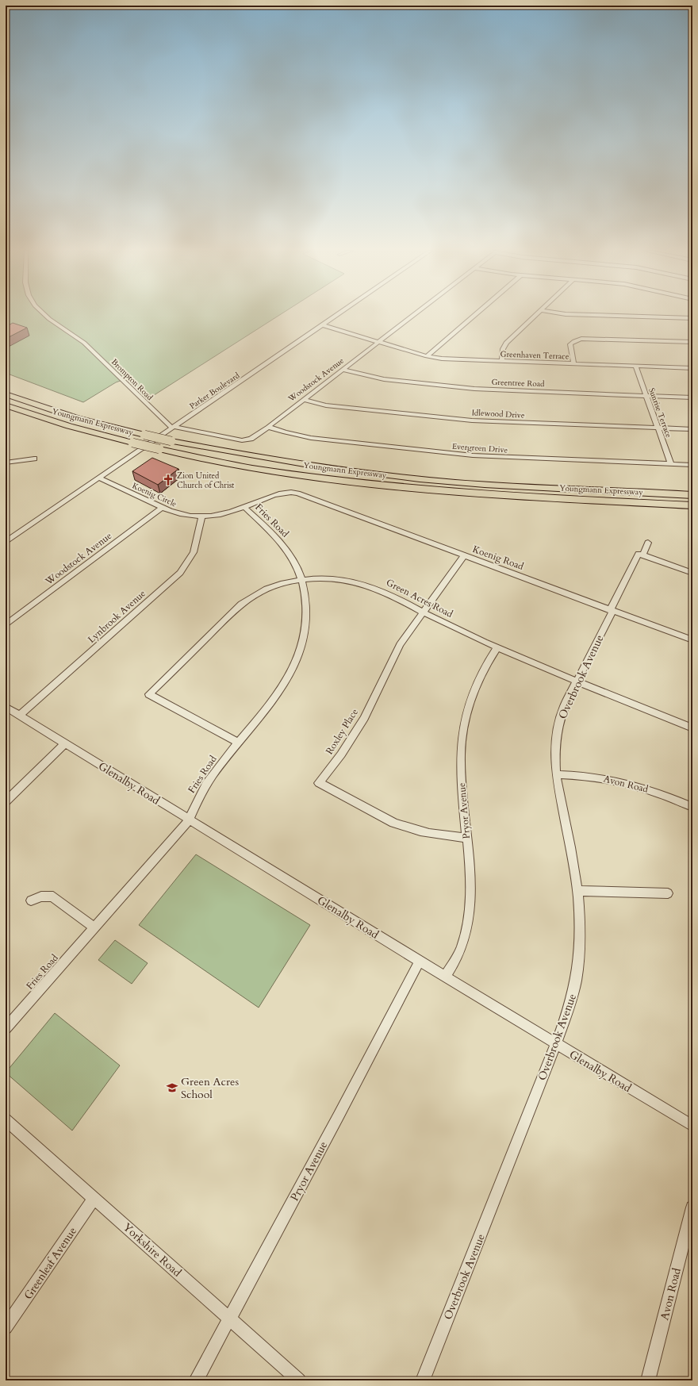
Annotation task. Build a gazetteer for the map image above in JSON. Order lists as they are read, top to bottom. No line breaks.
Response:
{"streets":{"highway":["Youngmann Expressway"],"street":["Greenhaven Terrace","Brompton Road","Woodstock Avenue","Greentree Road","Parker Boulevard","Sunrise Terrace","Idlewood Drive","Evergreen Drive","Koenig Circle","Fries Road","Koenig Road","Green Acres Road","Lynbrook Avenue","Overbrook Avenue","Roxley Place","Glenalby Road","Avon Road","Pryor Avenue","Yorkshire Road","Greenleaf Avenue"]},"crossings":[["Greenhaven Terrace","Woodstock Avenue"],["Greenhaven Terrace","Parker Boulevard"],["Greenhaven Terrace","Sunrise Terrace"],["Brompton Road","Woodstock Avenue"],["Brompton Road","Parker Boulevard"],["Woodstock Avenue","Greentree Road"],["Woodstock Avenue","Parker Boulevard"],["Woodstock Avenue","Idlewood Drive"],["Woodstock Avenue","Evergreen Drive"],["Woodstock Avenue","Koenig Circle"],["Greentree Road","Sunrise Terrace"],["Parker Boulevard","Koenig Circle"],["Sunrise Terrace","Idlewood Drive"],["Sunrise Terrace","Evergreen Drive"],["Koenig Circle","Fries Road"],["Koenig Circle","Koenig Road"],["Koenig Circle","Lynbrook Avenue"],["Fries Road","Green Acres Road"],["Fries Road","Glenalby Road"],["Koenig Road","Overbrook Avenue"],["Koenig Road","Roxley Place"],["Green Acres Road","Overbrook Avenue"],["Green Acres Road","Roxley Place"],["Green Acres Road","Pryor Avenue"],["Lynbrook Avenue","Glenalby Road"],["Overbrook Avenue","Glenalby Road"],["Overbrook Avenue","Avon Road"],["Roxley Place","Pryor Avenue"],["Glenalby Road","Pryor Avenue"],["Pryor Avenue","Yorkshire Road"],["Yorkshire Road","Greenleaf Avenue"]],"places":{"church":["Zion United Church of Christ"],"school or university":["Green Acres School"]}}
